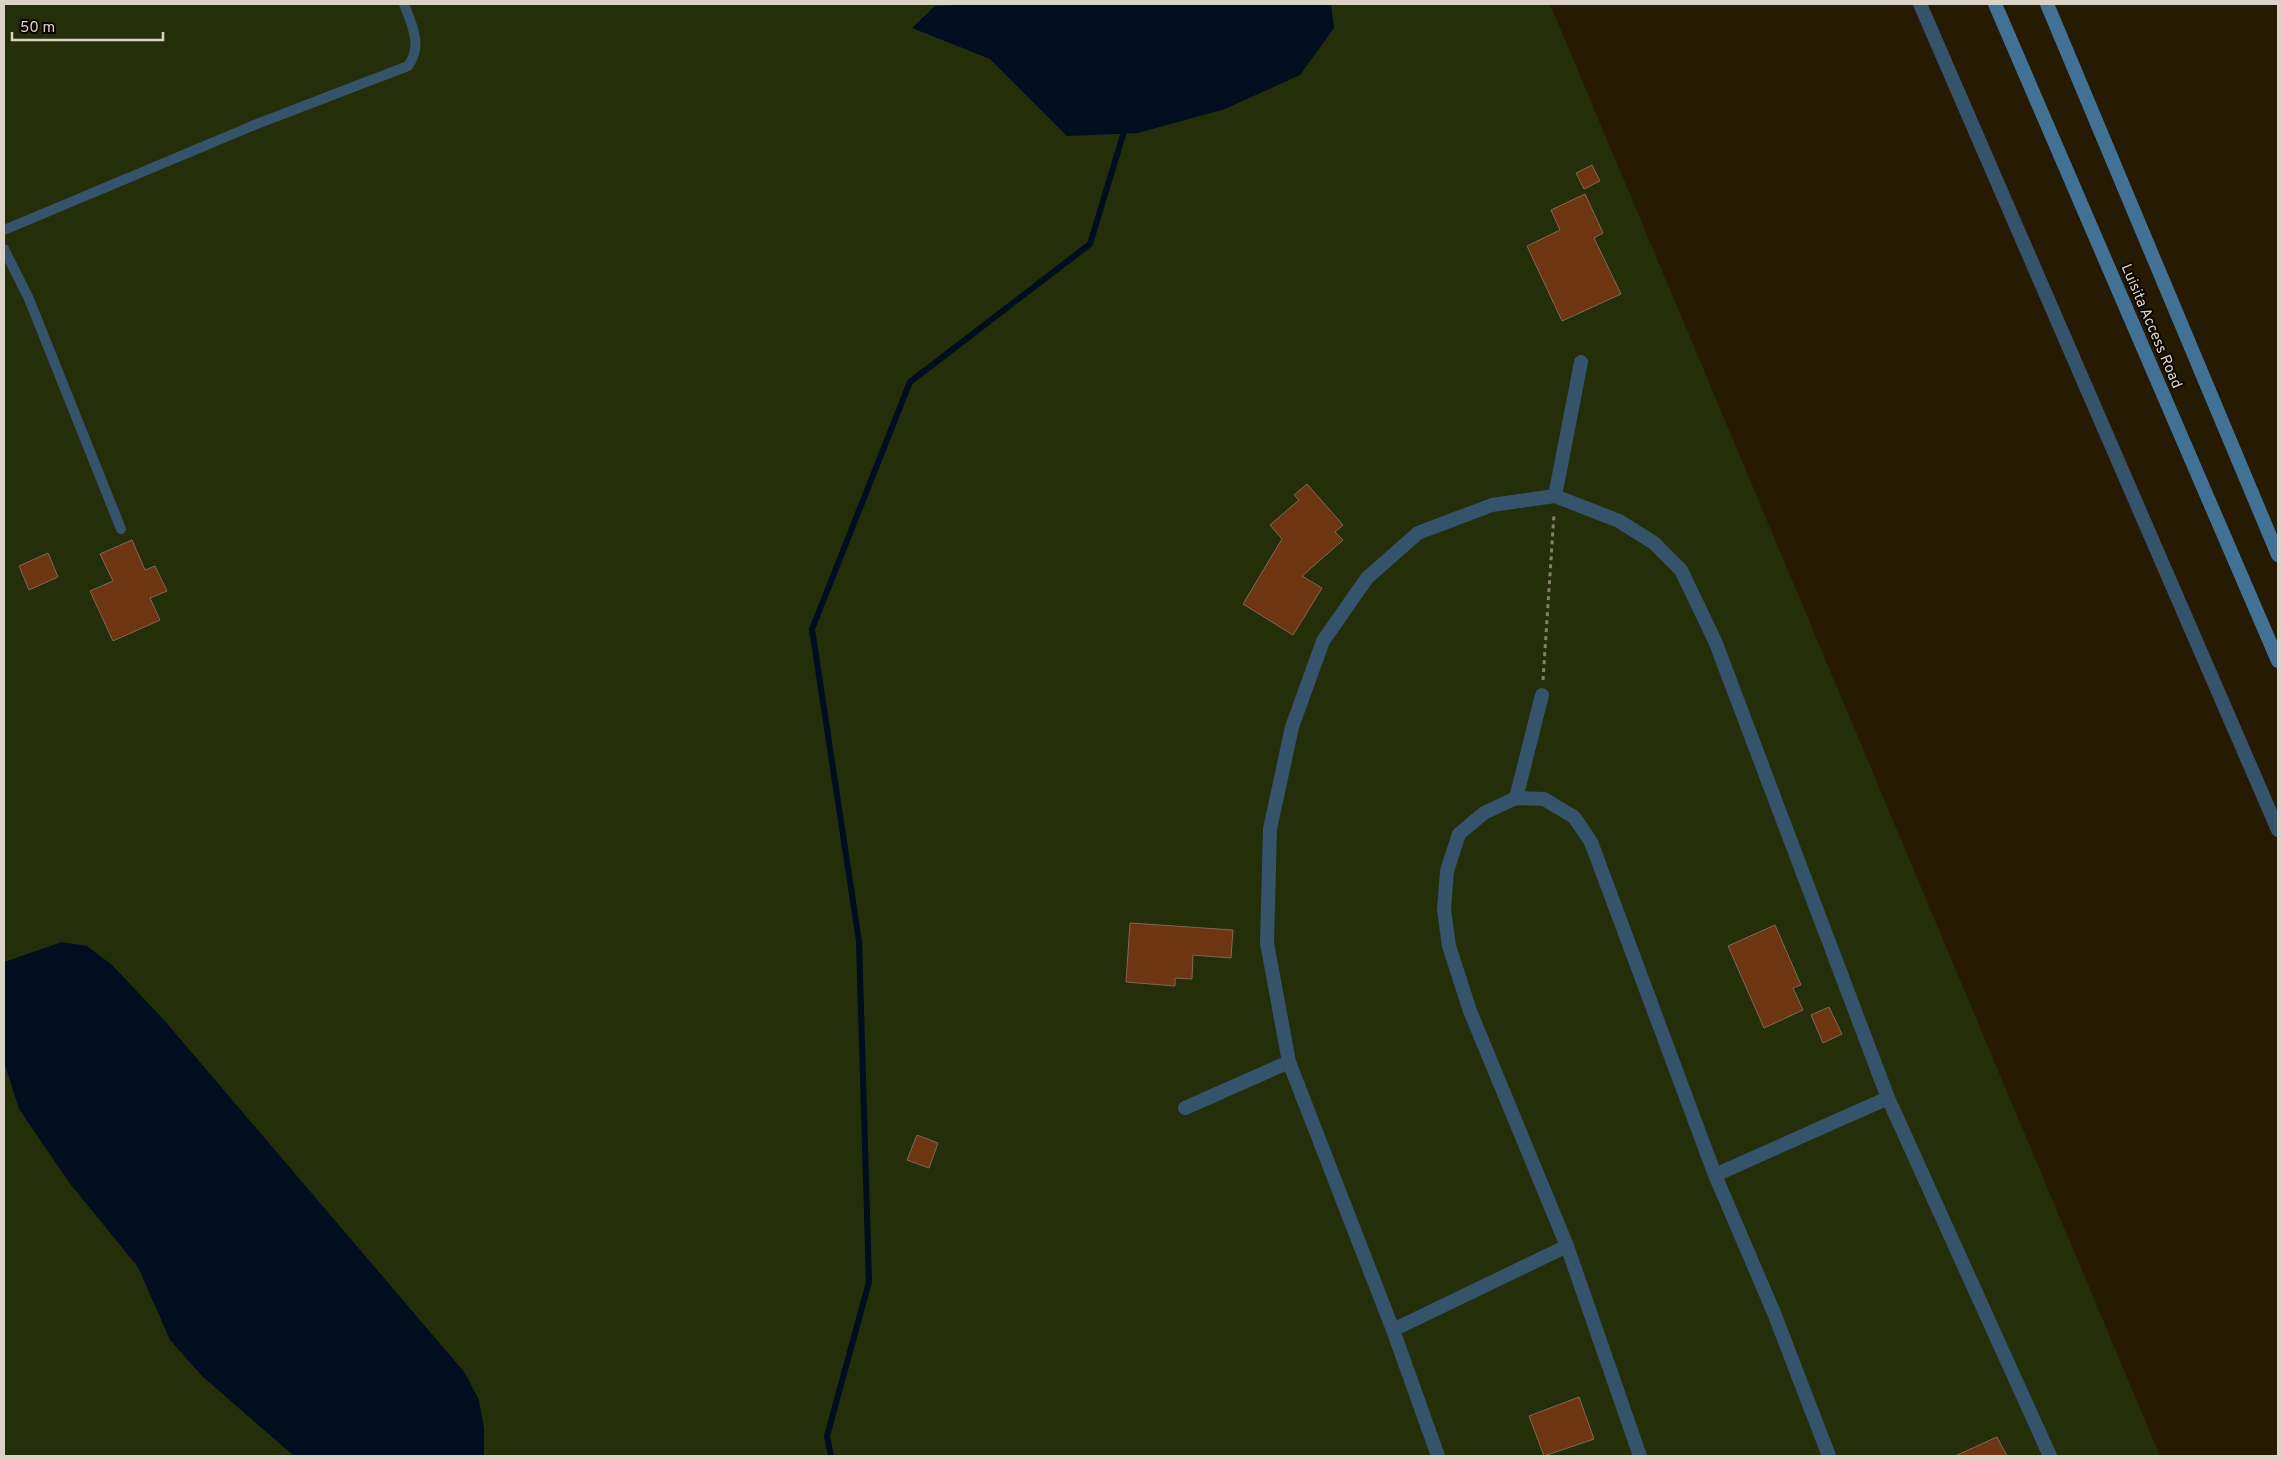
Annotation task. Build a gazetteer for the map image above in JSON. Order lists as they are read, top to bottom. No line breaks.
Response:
{"streets":{"main road":["Luisita Access Road"]},"scale_bar":"50 m"}
